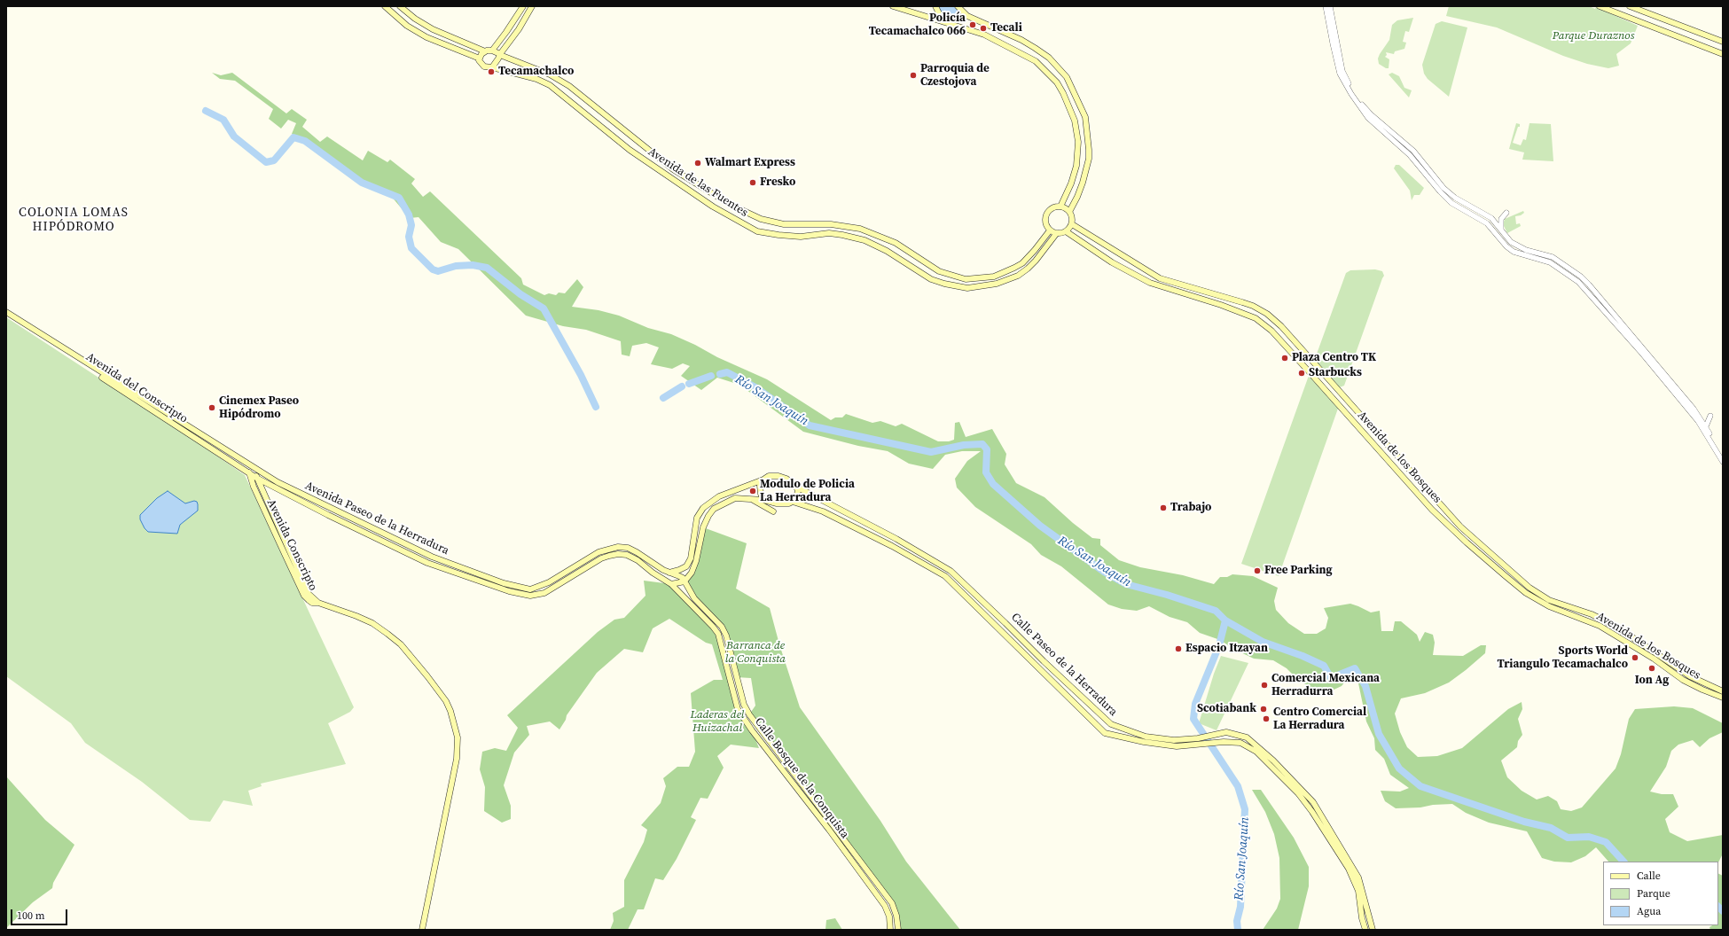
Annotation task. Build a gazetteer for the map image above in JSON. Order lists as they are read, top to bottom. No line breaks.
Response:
{"streets":{"main road":["Avenida de las Fuentes","Avenida del Conscripto","Avenida de los Bosques","Avenida Paseo de la Herradura","Avenida Conscripto","Calle Paseo de la Herradura","Calle Bosque de la Conquista"]},"crossings":[["Avenida de las Fuentes","Avenida de los Bosques"],["Avenida del Conscripto","Avenida Paseo de la Herradura"],["Avenida del Conscripto","Avenida Conscripto"],["Avenida Paseo de la Herradura","Avenida Conscripto"],["Avenida Paseo de la Herradura","Calle Bosque de la Conquista"]],"districts":["COLONIA LOMAS HIPÓDROMO"],"water":["Río San Joaquín"],"parks":["Parque Duraznos","Barranca de la Conquista","Laderas del Huizachal"],"places":["Policía Tecamachalco 066","Tecali","Tecamachalco","Parroquia de Czestojova","Walmart Express","Fresko","Plaza Centro TK","Starbucks","Cinemex Paseo Hipódromo","Modulo de Policia La Herradura","Trabajo","Free Parking","Espacio Itzayan","Sports World Triangulo Tecamachalco","Ion Ag","Comercial Mexicana Herradurra","Scotiabank","Centro Comercial La Herradura"],"legend":["Calle","Parque","Agua"],"scale_bar":"100 m"}
